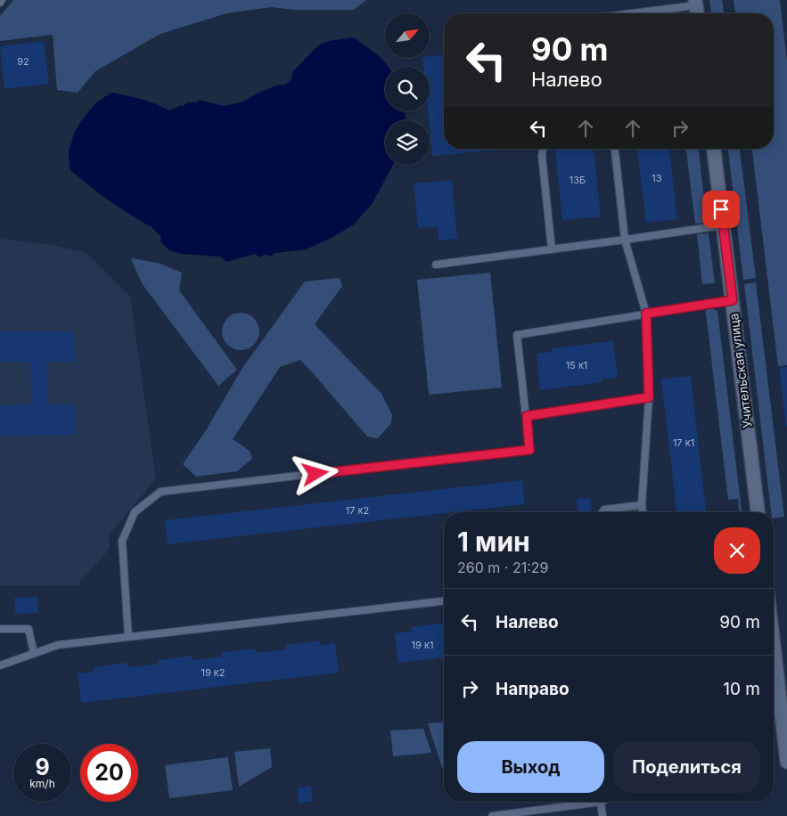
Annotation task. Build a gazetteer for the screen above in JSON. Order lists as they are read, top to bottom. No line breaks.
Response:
{"streets":{"street":["Учительская улица"]},"house_numbers":["92","13","13Б","15 к1","17 к1","17 к2","19 к1","19 к2"],"north":"top right","page":{"turn":["90 m","Налево"],"heading":["1 мин","260 m · 21:29"],"list":[{"name":"Налево","value":"90 m"},{"name":"Направо","value":"10 m"}],"buttons":["Выход","Поделиться"],"speed":"9 km/h","limit":"20"}}
